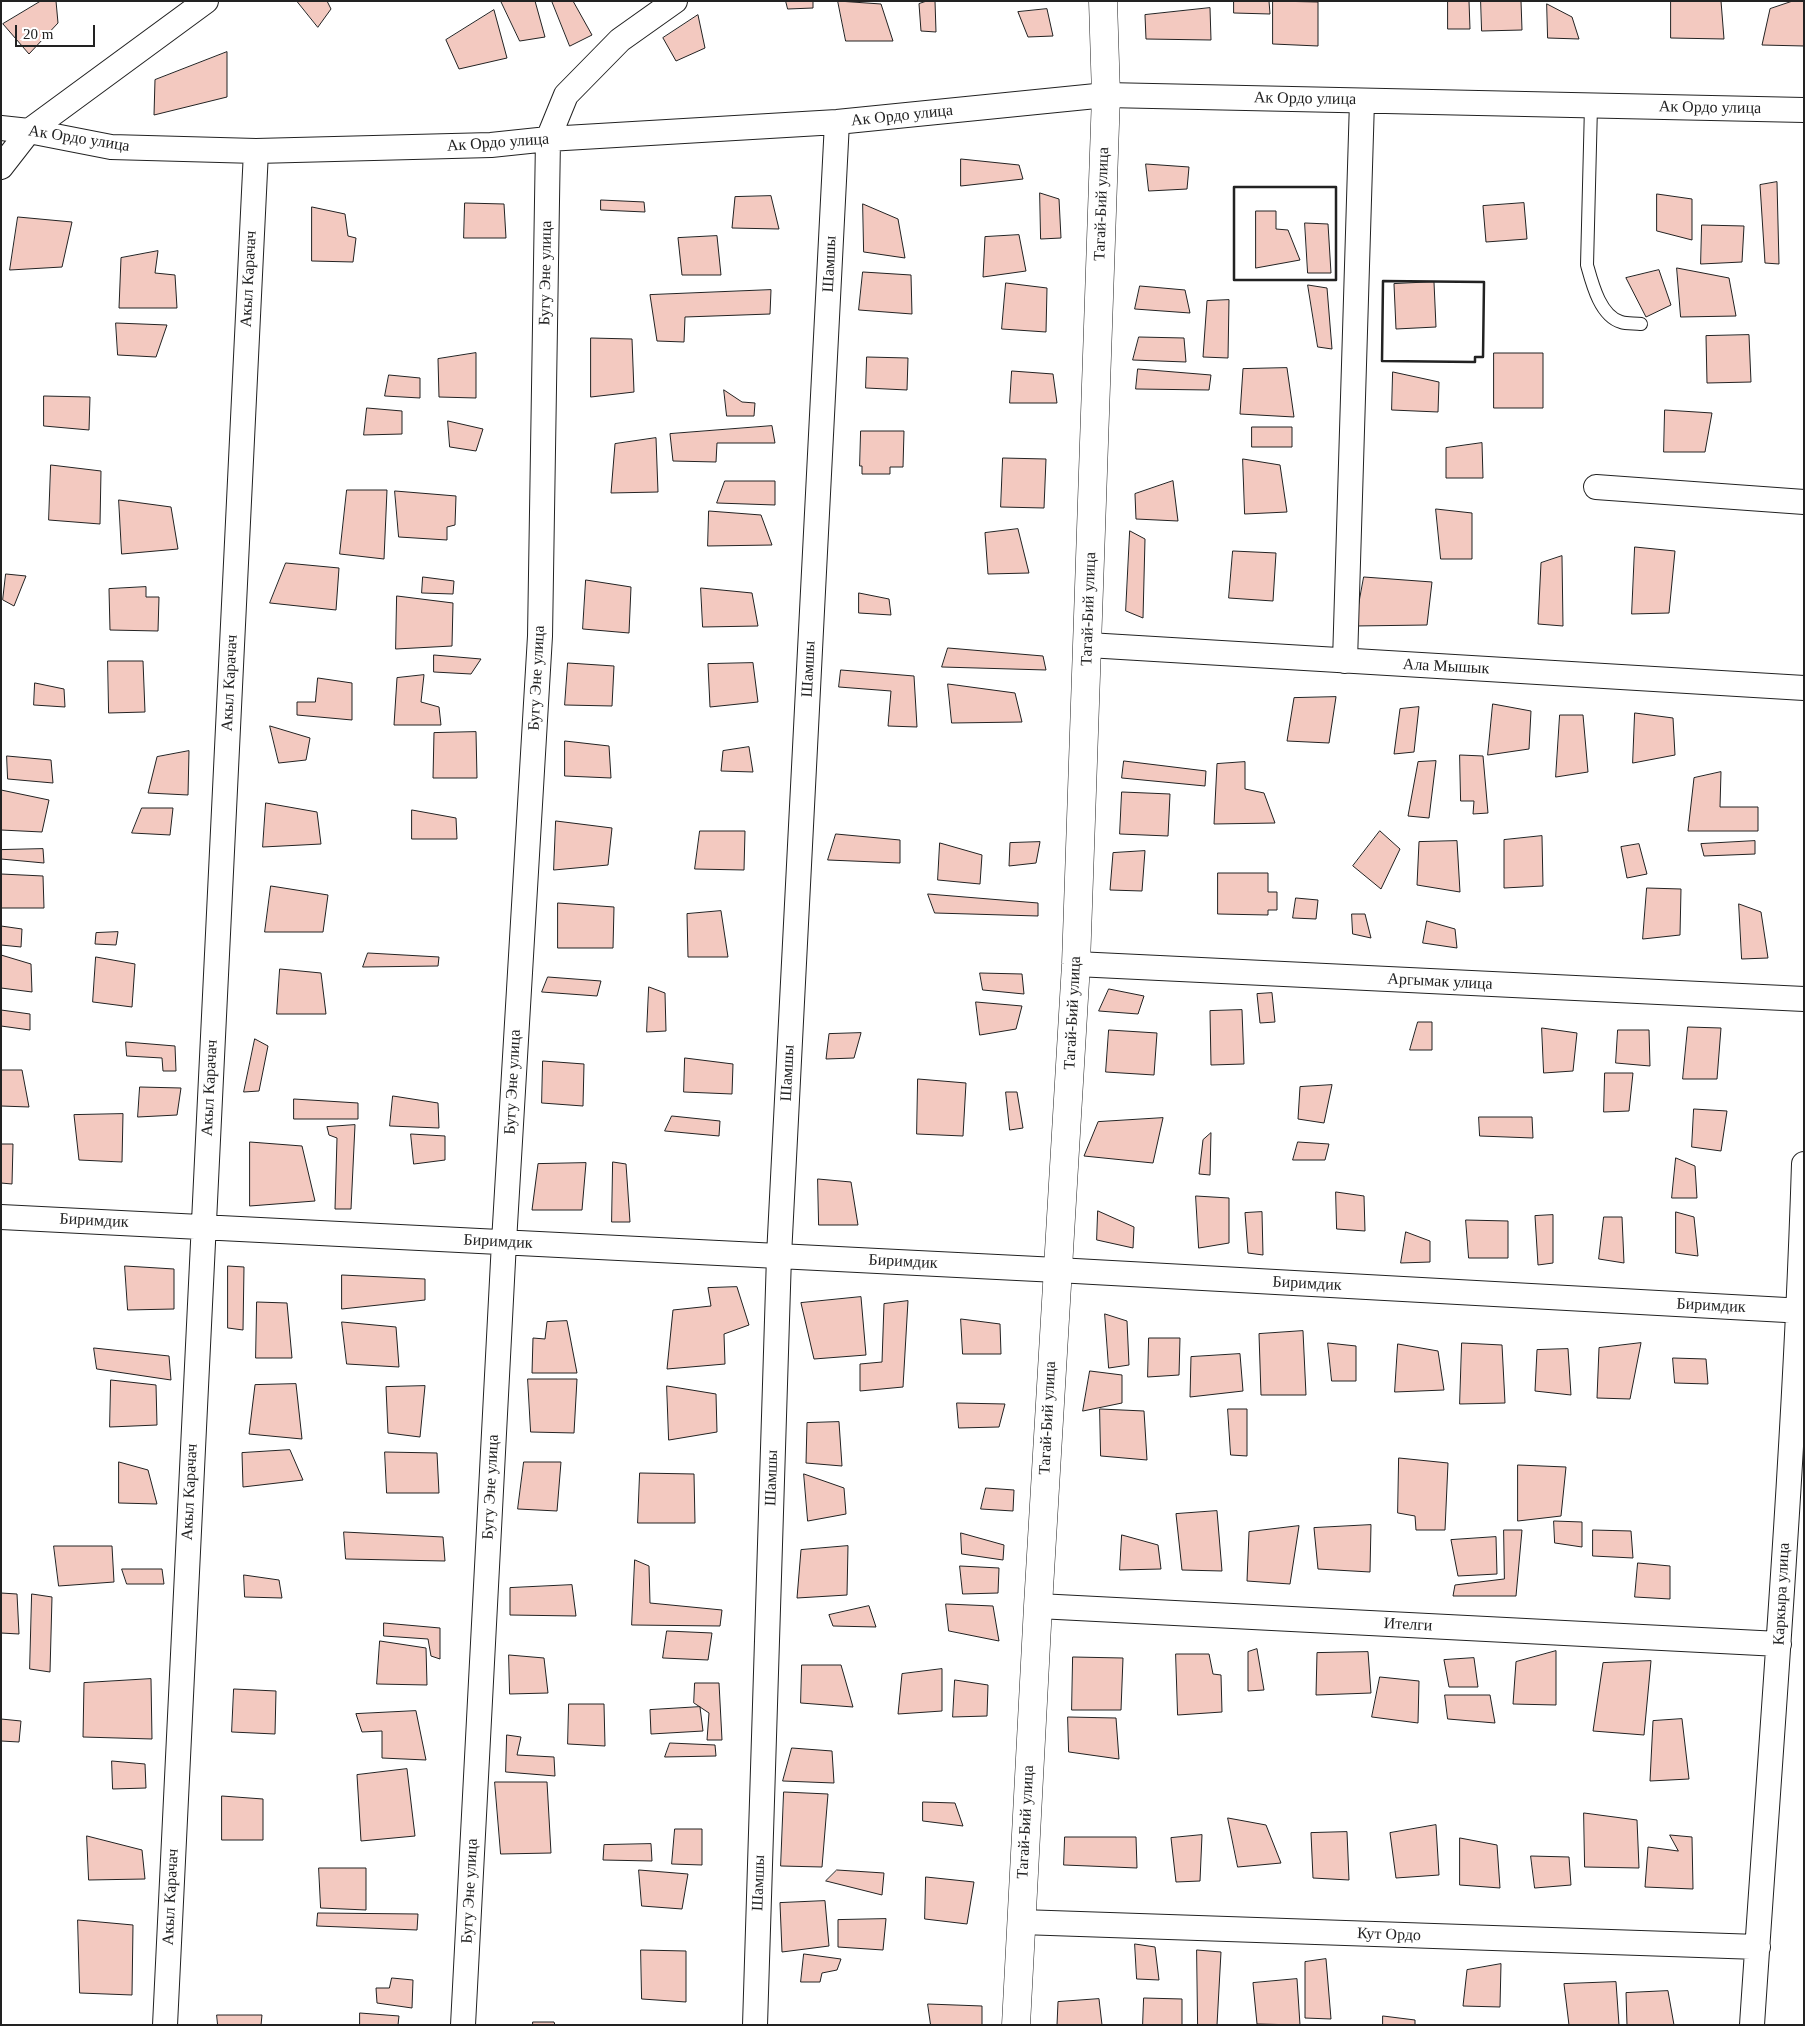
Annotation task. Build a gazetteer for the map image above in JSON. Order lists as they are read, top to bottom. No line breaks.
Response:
{"streets":{"street":["Ак Ордо улица","Тагай-Бий улица","Шамшы","Бугу Эне улица","Акыл Карачач","Ала Мышык","Аргымак улица","Биримдик","Каркыра улица","Ителги","Кут Ордо"]},"crossings":[["Ак Ордо улица","Тагай-Бий улица"],["Ак Ордо улица","Шамшы"],["Ак Ордо улица","Бугу Эне улица"],["Ак Ордо улица","Акыл Карачач"],["Тагай-Бий улица","Ала Мышык"],["Тагай-Бий улица","Аргымак улица"],["Тагай-Бий улица","Биримдик"],["Тагай-Бий улица","Ителги"],["Тагай-Бий улица","Кут Ордо"],["Шамшы","Биримдик"],["Бугу Эне улица","Биримдик"],["Акыл Карачач","Биримдик"],["Биримдик","Каркыра улица"],["Каркыра улица","Ителги"],["Каркыра улица","Кут Ордо"]],"scale_bar":"20 m"}
